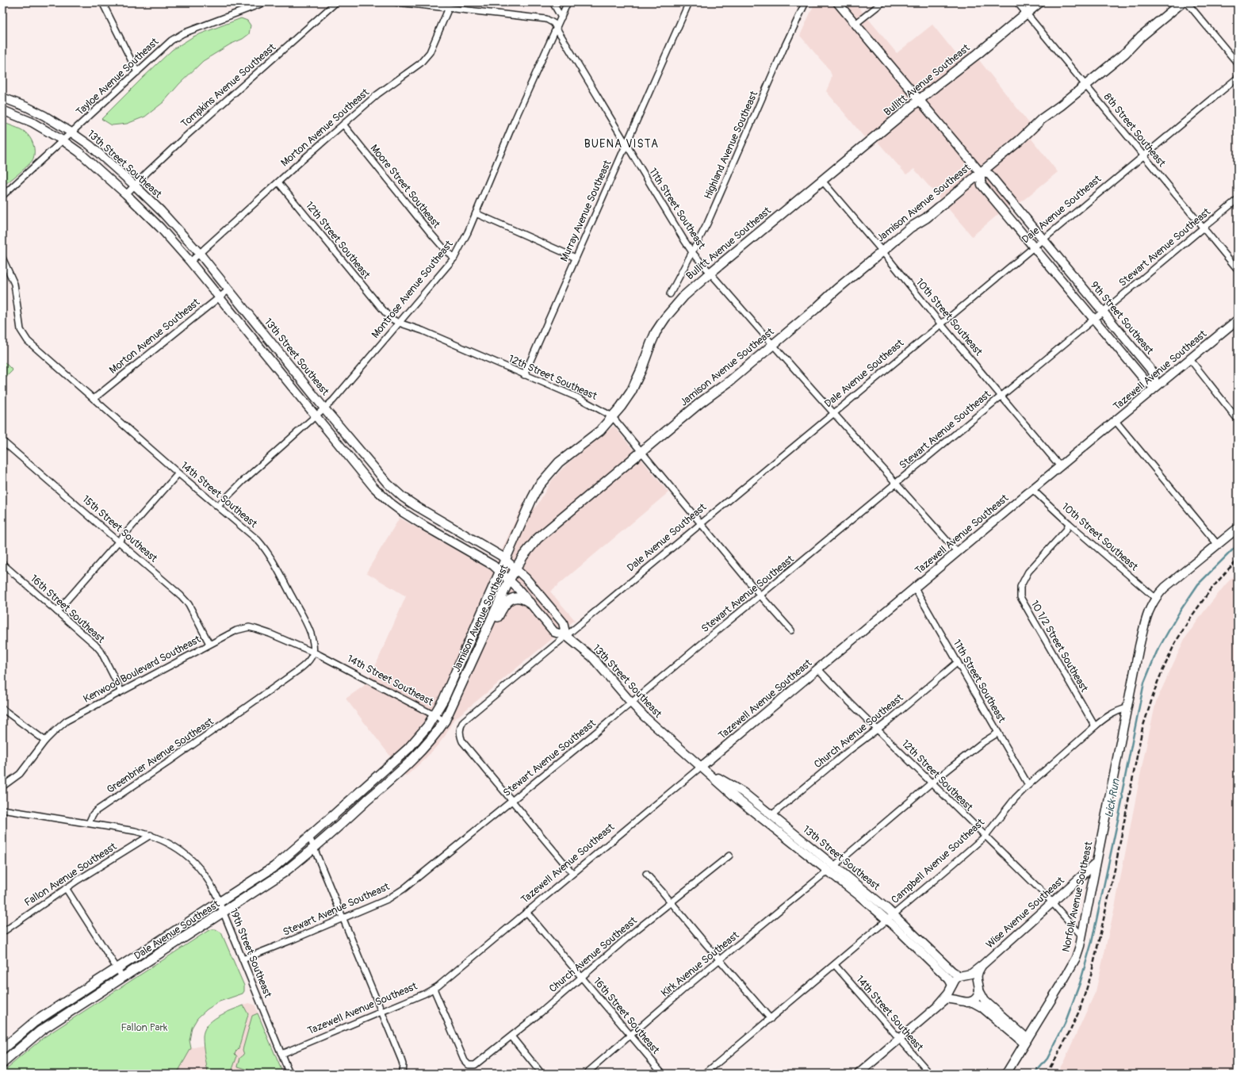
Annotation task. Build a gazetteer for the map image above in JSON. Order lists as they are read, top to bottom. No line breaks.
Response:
{"streets":{"main road":["Bullitt Avenue Southeast","Jamison Avenue Southeast","Dale Avenue Southeast"],"street":["Tayloe Avenue Southeast","Tompkins Avenue Southeast","Morton Avenue Southeast","8th Street Southeast","Highland Avenue Southeast","13th Street Southeast","Moore Street Southeast","11th Street Southeast","Murray Avenue Southeast","12th Street Southeast","Stewart Avenue Southeast","Montrose Avenue Southeast","10th Street Southeast","9th Street Southeast","Tazewell Avenue Southeast","14th Street Southeast","15th Street Southeast","16th Street Southeast","10 1/2 Street Southeast","Kenwood Boulevard Southeast","Church Avenue Southeast","Greenbrier Avenue Southeast","Campbell Avenue Southeast","Fallon Avenue Southeast","Norfolk Avenue Southeast","Wise Avenue Southeast","19th Street Southeast","Kirk Avenue Southeast"]},"crossings":[["Tayloe Avenue Southeast","13th Street Southeast"],["Bullitt Avenue Southeast","8th Street Southeast"],["Bullitt Avenue Southeast","13th Street Southeast"],["Bullitt Avenue Southeast","Jamison Avenue Southeast"],["Bullitt Avenue Southeast","11th Street Southeast"],["Bullitt Avenue Southeast","12th Street Southeast"],["Bullitt Avenue Southeast","10th Street Southeast"],["Bullitt Avenue Southeast","9th Street Southeast"],["Tompkins Avenue Southeast","13th Street Southeast"],["Morton Avenue Southeast","13th Street Southeast"],["Morton Avenue Southeast","Moore Street Southeast"],["Morton Avenue Southeast","12th Street Southeast"],["Morton Avenue Southeast","14th Street Southeast"],["8th Street Southeast","Jamison Avenue Southeast"],["8th Street Southeast","Dale Avenue Southeast"],["8th Street Southeast","Stewart Avenue Southeast"],["Highland Avenue Southeast","11th Street Southeast"],["13th Street Southeast","Jamison Avenue Southeast"],["13th Street Southeast","Dale Avenue Southeast"],["13th Street Southeast","Stewart Avenue Southeast"],["13th Street Southeast","Montrose Avenue Southeast"],["13th Street Southeast","Tazewell Avenue Southeast"],["13th Street Southeast","Church Avenue Southeast"],["13th Street Southeast","Campbell Avenue Southeast"],["13th Street Southeast","Wise Avenue Southeast"],["13th Street Southeast","Kirk Avenue Southeast"],["Moore Street Southeast","Montrose Avenue Southeast"],["Jamison Avenue Southeast","11th Street Southeast"],["Jamison Avenue Southeast","Dale Avenue Southeast"],["Jamison Avenue Southeast","12th Street Southeast"],["Jamison Avenue Southeast","10th Street Southeast"],["Jamison Avenue Southeast","9th Street Southeast"],["Jamison Avenue Southeast","14th Street Southeast"],["11th Street Southeast","Dale Avenue Southeast"],["11th Street Southeast","Murray Avenue Southeast"],["11th Street Southeast","Stewart Avenue Southeast"],["11th Street Southeast","Montrose Avenue Southeast"],["11th Street Southeast","Tazewell Avenue Southeast"],["11th Street Southeast","Church Avenue Southeast"],["11th Street Southeast","Campbell Avenue Southeast"],["11th Street Southeast","Kirk Avenue Southeast"],["Dale Avenue Southeast","12th Street Southeast"],["Dale Avenue Southeast","Stewart Avenue Southeast"],["Dale Avenue Southeast","10th Street Southeast"],["Dale Avenue Southeast","9th Street Southeast"],["Dale Avenue Southeast","19th Street Southeast"],["Murray Avenue Southeast","12th Street Southeast"],["12th Street Southeast","Stewart Avenue Southeast"],["12th Street Southeast","Montrose Avenue Southeast"],["12th Street Southeast","Tazewell Avenue Southeast"],["12th Street Southeast","Church Avenue Southeast"],["12th Street Southeast","Campbell Avenue Southeast"],["12th Street Southeast","Norfolk Avenue Southeast"],["12th Street Southeast","Wise Avenue Southeast"],["12th Street Southeast","Kirk Avenue Southeast"],["Stewart Avenue Southeast","10th Street Southeast"],["Stewart Avenue Southeast","9th Street Southeast"],["Stewart Avenue Southeast","19th Street Southeast"],["Montrose Avenue Southeast","14th Street Southeast"],["10th Street Southeast","Tazewell Avenue Southeast"],["10th Street Southeast","10 1/2 Street Southeast"],["9th Street Southeast","Tazewell Avenue Southeast"],["Tazewell Avenue Southeast","16th Street Southeast"],["Tazewell Avenue Southeast","Church Avenue Southeast"],["Tazewell Avenue Southeast","19th Street Southeast"],["14th Street Southeast","Kenwood Boulevard Southeast"],["14th Street Southeast","Greenbrier Avenue Southeast"],["14th Street Southeast","Campbell Avenue Southeast"],["14th Street Southeast","Wise Avenue Southeast"],["15th Street Southeast","Kenwood Boulevard Southeast"],["16th Street Southeast","Kenwood Boulevard Southeast"],["16th Street Southeast","Church Avenue Southeast"],["16th Street Southeast","Kirk Avenue Southeast"],["10 1/2 Street Southeast","Campbell Avenue Southeast"],["Kenwood Boulevard Southeast","Greenbrier Avenue Southeast"],["Greenbrier Avenue Southeast","19th Street Southeast"],["Campbell Avenue Southeast","Norfolk Avenue Southeast"],["Fallon Avenue Southeast","19th Street Southeast"],["Norfolk Avenue Southeast","Wise Avenue Southeast"]],"districts":["BUENA VISTA"],"water":["Lick Run"],"parks":["Fallon Park"]}
